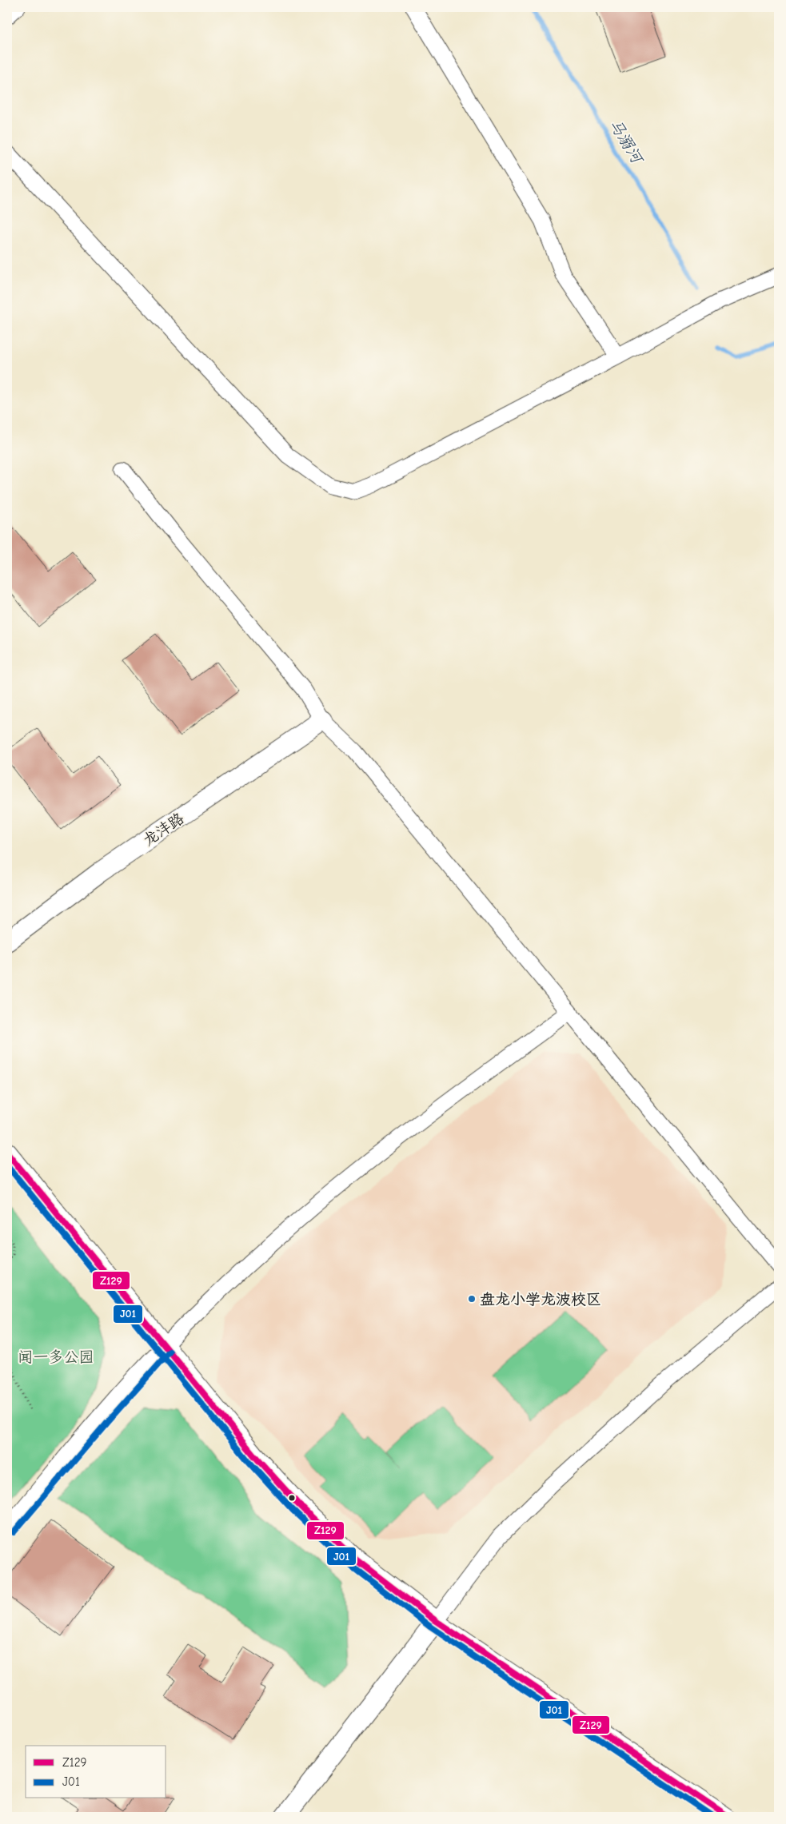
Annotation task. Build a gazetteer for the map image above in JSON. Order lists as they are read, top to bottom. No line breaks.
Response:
{"streets":{"street":["龙沣路"]},"water":["马溺河"],"parks":["闻一多公园"],"places":["盘龙小学龙波校区"],"lines":["transit line Z129","transit line J01"],"legend":["Z129","J01"]}
